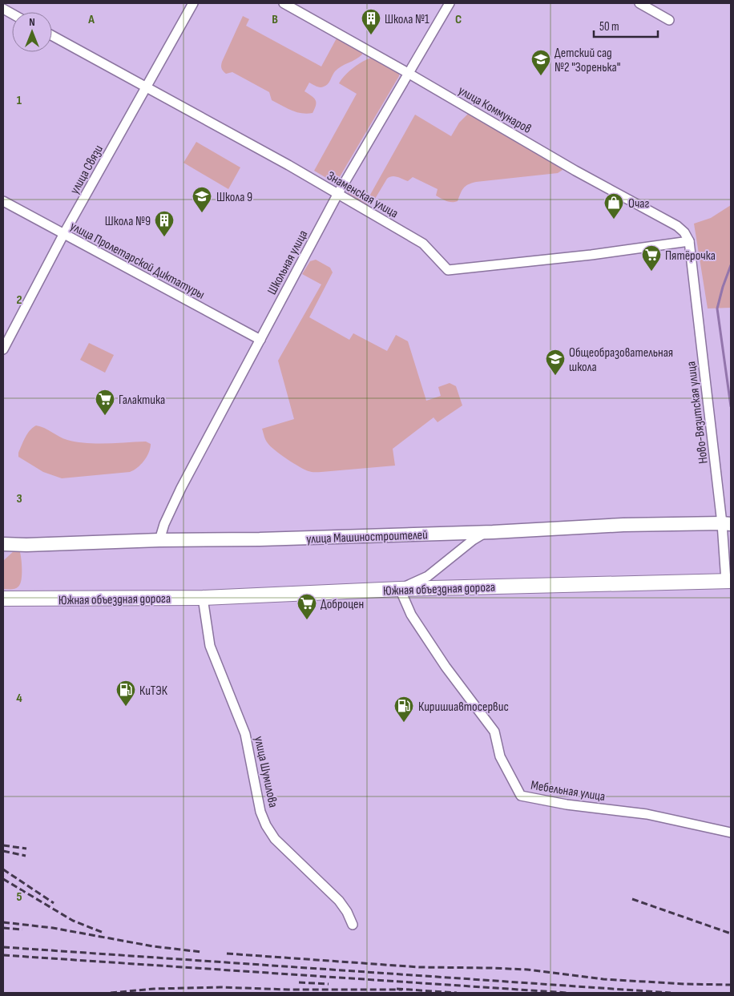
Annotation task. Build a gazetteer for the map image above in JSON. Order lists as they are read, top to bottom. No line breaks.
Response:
{"streets":{"main road":["Южная объездная дорога"],"street":["улица Коммунаров","улица Связи","Знаменская улица","улица Пролетарской Диктатуры","Школьная улица","Ново-Вязитская улица","улица Машиностроителей","улица Шумилова","Мебельная улица"]},"crossings":[["улица Коммунаров","Знаменская улица"],["улица Коммунаров","Школьная улица"],["улица Коммунаров","Ново-Вязитская улица"],["улица Связи","Знаменская улица"],["улица Связи","улица Пролетарской Диктатуры"],["Знаменская улица","Школьная улица"],["Знаменская улица","Ново-Вязитская улица"],["улица Пролетарской Диктатуры","Школьная улица"],["Школьная улица","улица Машиностроителей"],["Ново-Вязитская улица","улица Машиностроителей"],["Ново-Вязитская улица","Южная объездная дорога"],["Южная объездная дорога","улица Шумилова"],["Южная объездная дорога","Мебельная улица"]],"places":{"building":["Школа №1","Школа №9"],"school or university":["Детский сад №2 \"Зоренька\"","Школа 9","Общеобразовательная школа"],"shop":["Очаг"],"supermarket":["Пятёрочка","Галактика","Доброцен"],"fuel station":["КиТЭК","Киришиавтосервис"]},"scale_bar":"50 m","north":"top","grid":{"columns":["A","B","C"],"rows":["1","2","3","4","5"]}}
